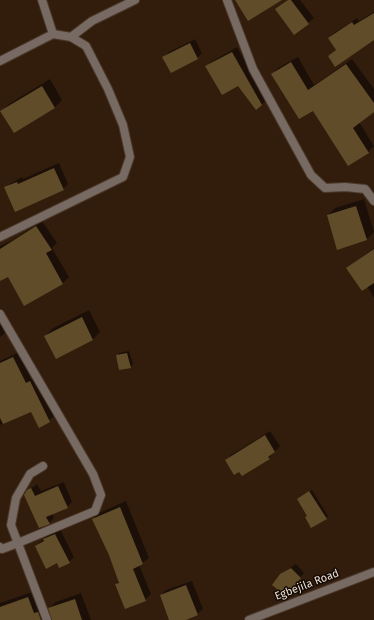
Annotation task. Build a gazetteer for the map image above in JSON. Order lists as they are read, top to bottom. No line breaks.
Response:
{"streets":{"street":["Egbejila Road"]}}
